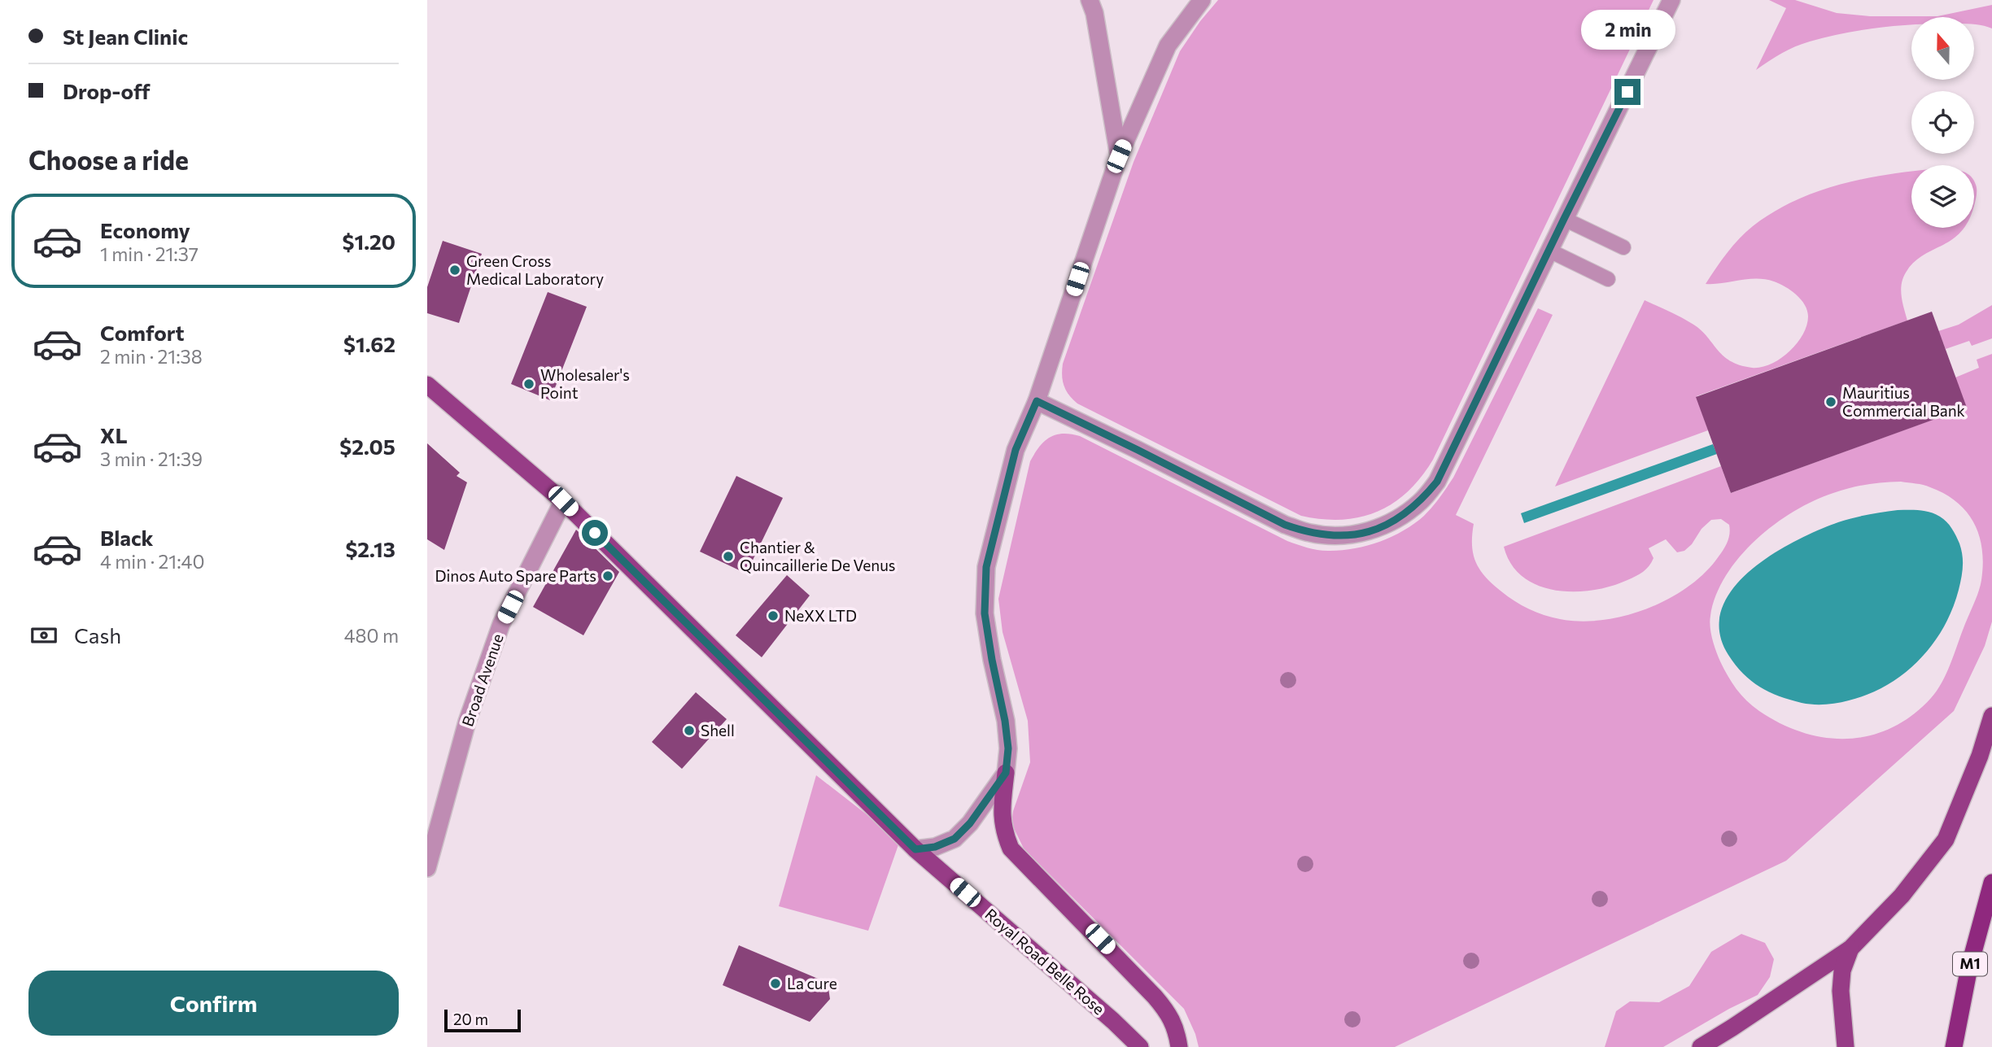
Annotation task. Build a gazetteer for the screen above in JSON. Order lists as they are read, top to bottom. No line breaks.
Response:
{"streets":{"highway":["M1"],"main road":["Royal Road Belle Rose"],"street":["Broad Avenue"]},"crossings":[["Broad Avenue","Royal Road Belle Rose"]],"places":["Green Cross Medical Laboratory","Wholesaler's Point","Mauritius Commercial Bank","Chantier & Quincaillerie De Venus","Dinos Auto Spare Parts","NeXX LTD","Shell","La cure"],"scale_bar":"20 m","north":"top","page":{"banner":["St Jean Clinic","Drop-off"],"bubble":"2 min","heading":"Choose a ride","list":[{"name":"Economy","note":"1 min · 21:37","value":"$1.20"},{"name":"Comfort","note":"2 min · 21:38","value":"$1.62"},{"name":"XL","note":"3 min · 21:39","value":"$2.05"},{"name":"Black","note":"4 min · 21:40","value":"$2.13"}],"pay":["Cash","480 m"],"buttons":"Confirm","scale":"20 m"}}
